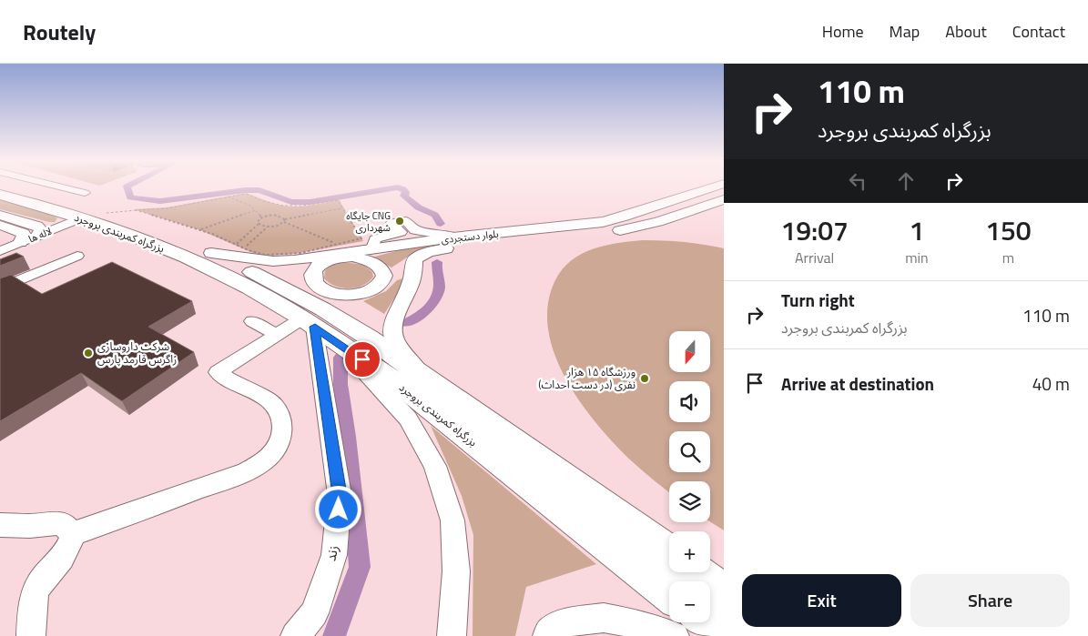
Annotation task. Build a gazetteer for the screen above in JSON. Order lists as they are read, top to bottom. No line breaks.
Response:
{"streets":{"highway":["بزرگراه کمربندی بروجرد"],"main road":["بلوار دستجردی"],"street":["لاله ها","زند"]},"crossings":[["بزرگراه کمربندی بروجرد","لاله ها"],["بزرگراه کمربندی بروجرد","بلوار دستجردی"],["بزرگراه کمربندی بروجرد","زند"]],"places":["جایگاه CNG شهرداری","شرکت داروسازی زاگرس فارمد پارس","ورزشگاه ۱۵ هزار نفری (در دست احداث)"],"north":"bottom","page":{"header":"Routely","nav":["Home","Map","About","Contact"],"turn":["110 m","بزرگراه کمربندی بروجرد"],"eta":["19:07","Arrival","1","min","150","m"],"list":[{"name":"Turn right","note":"بزرگراه کمربندی بروجرد","value":"110 m"},{"name":"Arrive at destination","value":"40 m"}],"map_buttons":["+","−"],"buttons":["Exit","Share"]}}
